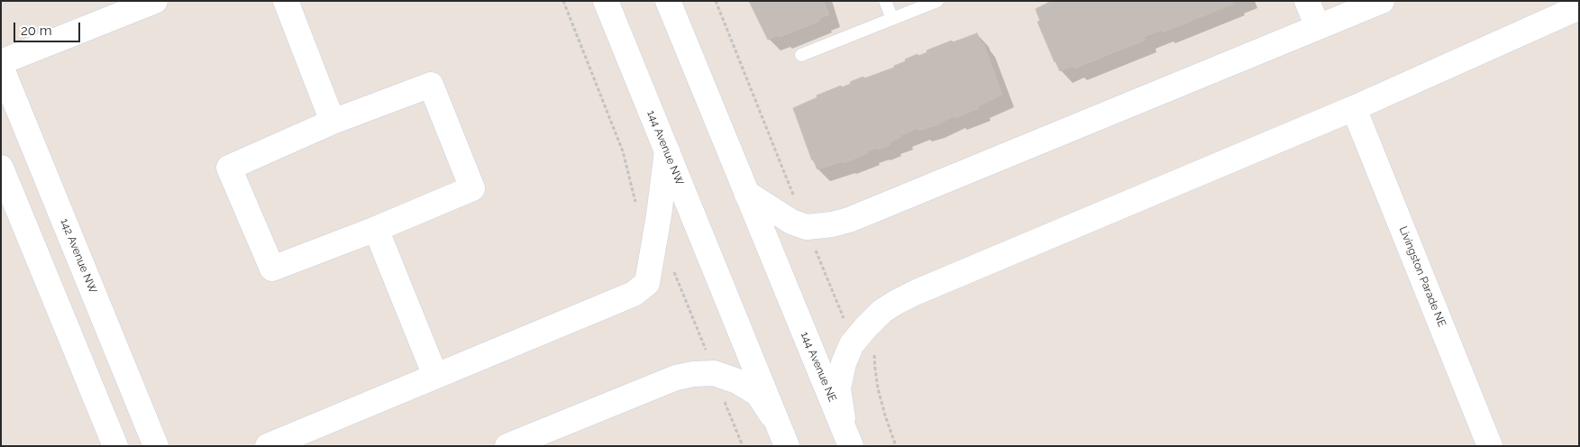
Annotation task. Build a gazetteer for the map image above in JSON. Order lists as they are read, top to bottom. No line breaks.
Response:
{"streets":{"street":["144 Avenue NW","142 Avenue NW","Livingston Parade NE","144 Avenue NE"]},"scale_bar":"20 m"}
